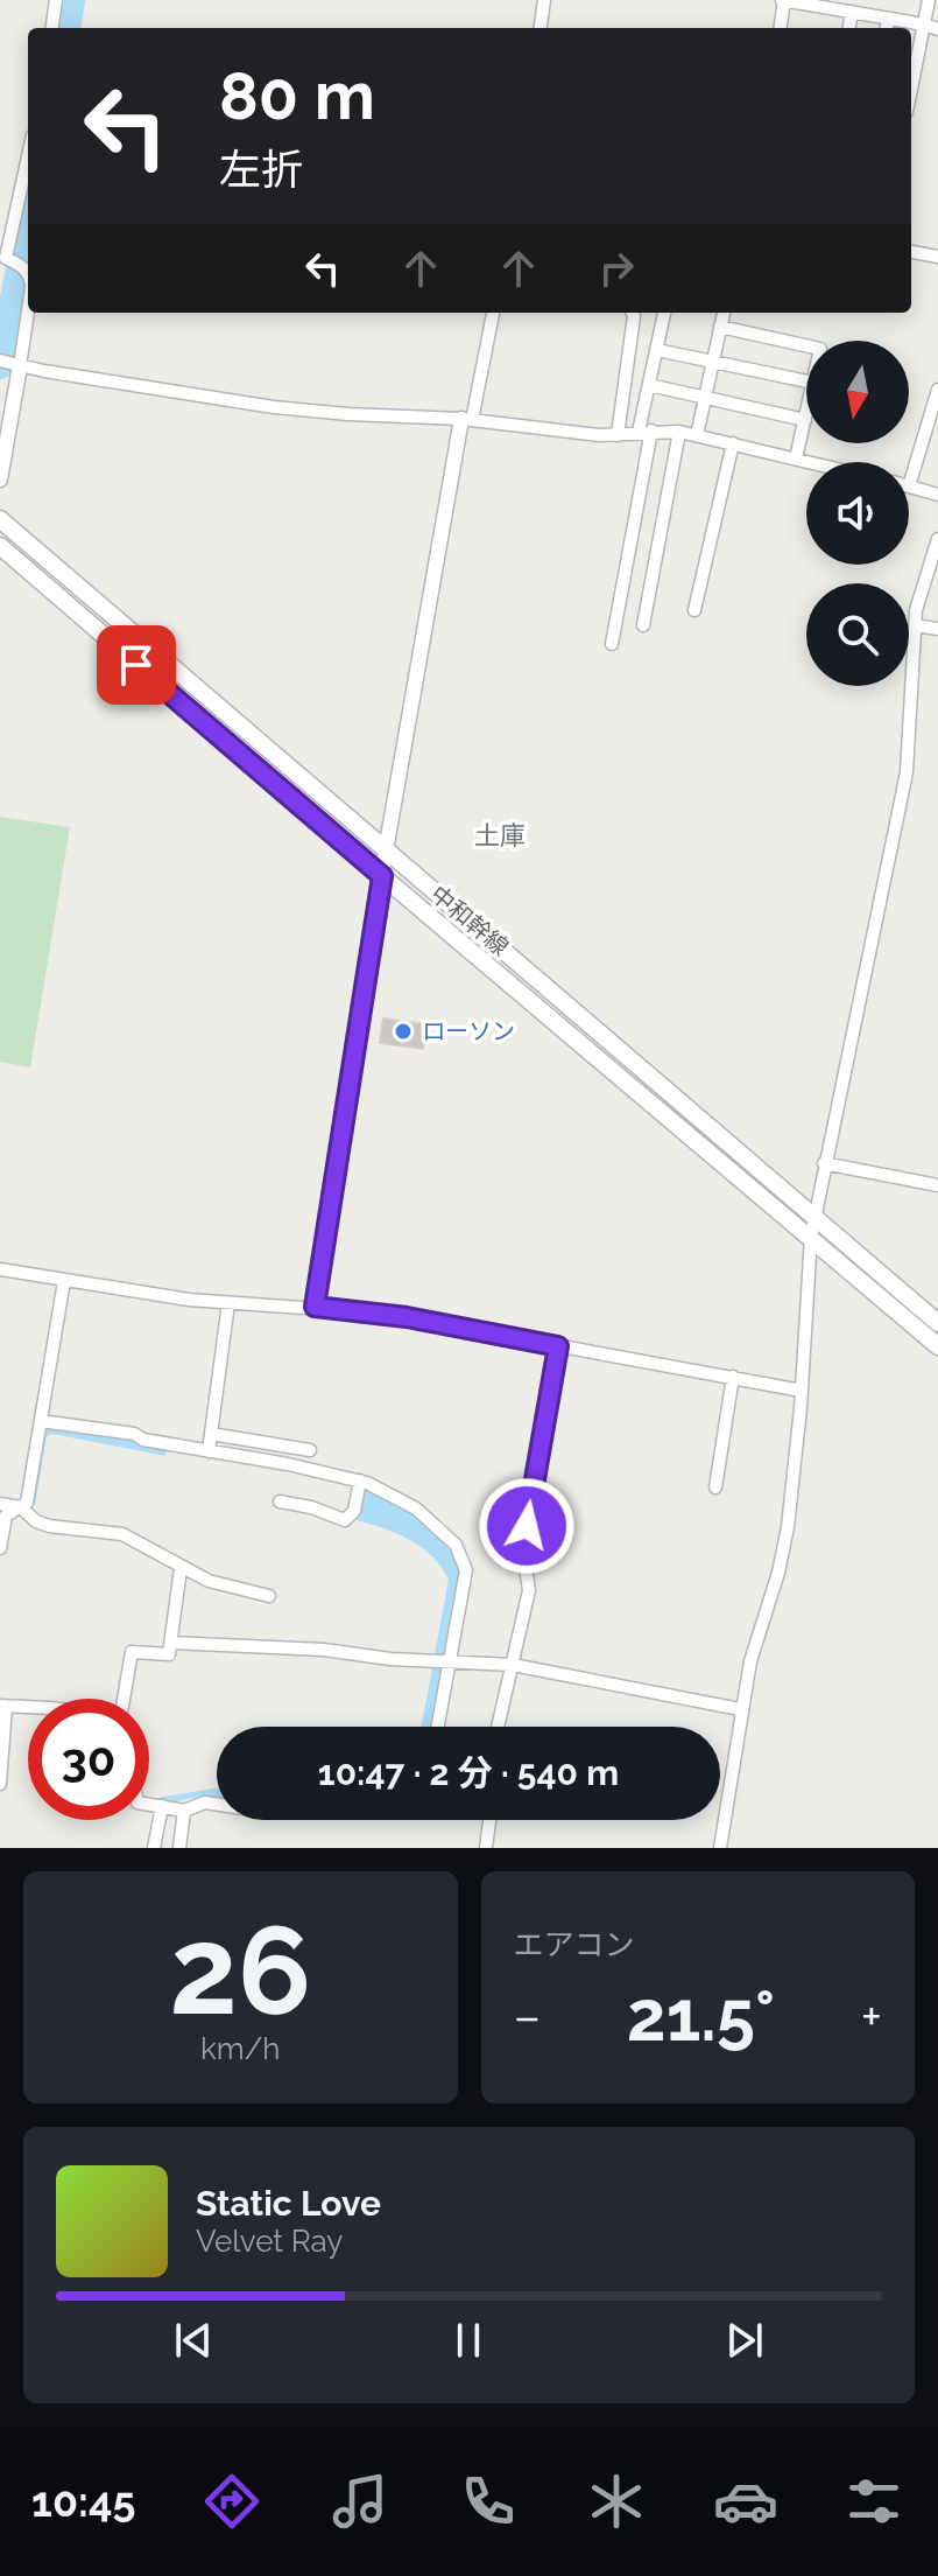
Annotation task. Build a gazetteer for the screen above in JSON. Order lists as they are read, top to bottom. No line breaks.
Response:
{"streets":{"main road":["中和幹線"]},"districts":["土庫"],"places":["ローソン"],"north":"bottom","page":{"turn":["80 m","左折"],"limit":"30","trip":"10:47 · 2 分 · 540 m","tile":[["26","km/h"],"エアコン"],"heat":["−","21.5°","+"],"song":["Static Love","Velvet Ray"],"tabs":"10:45"}}
